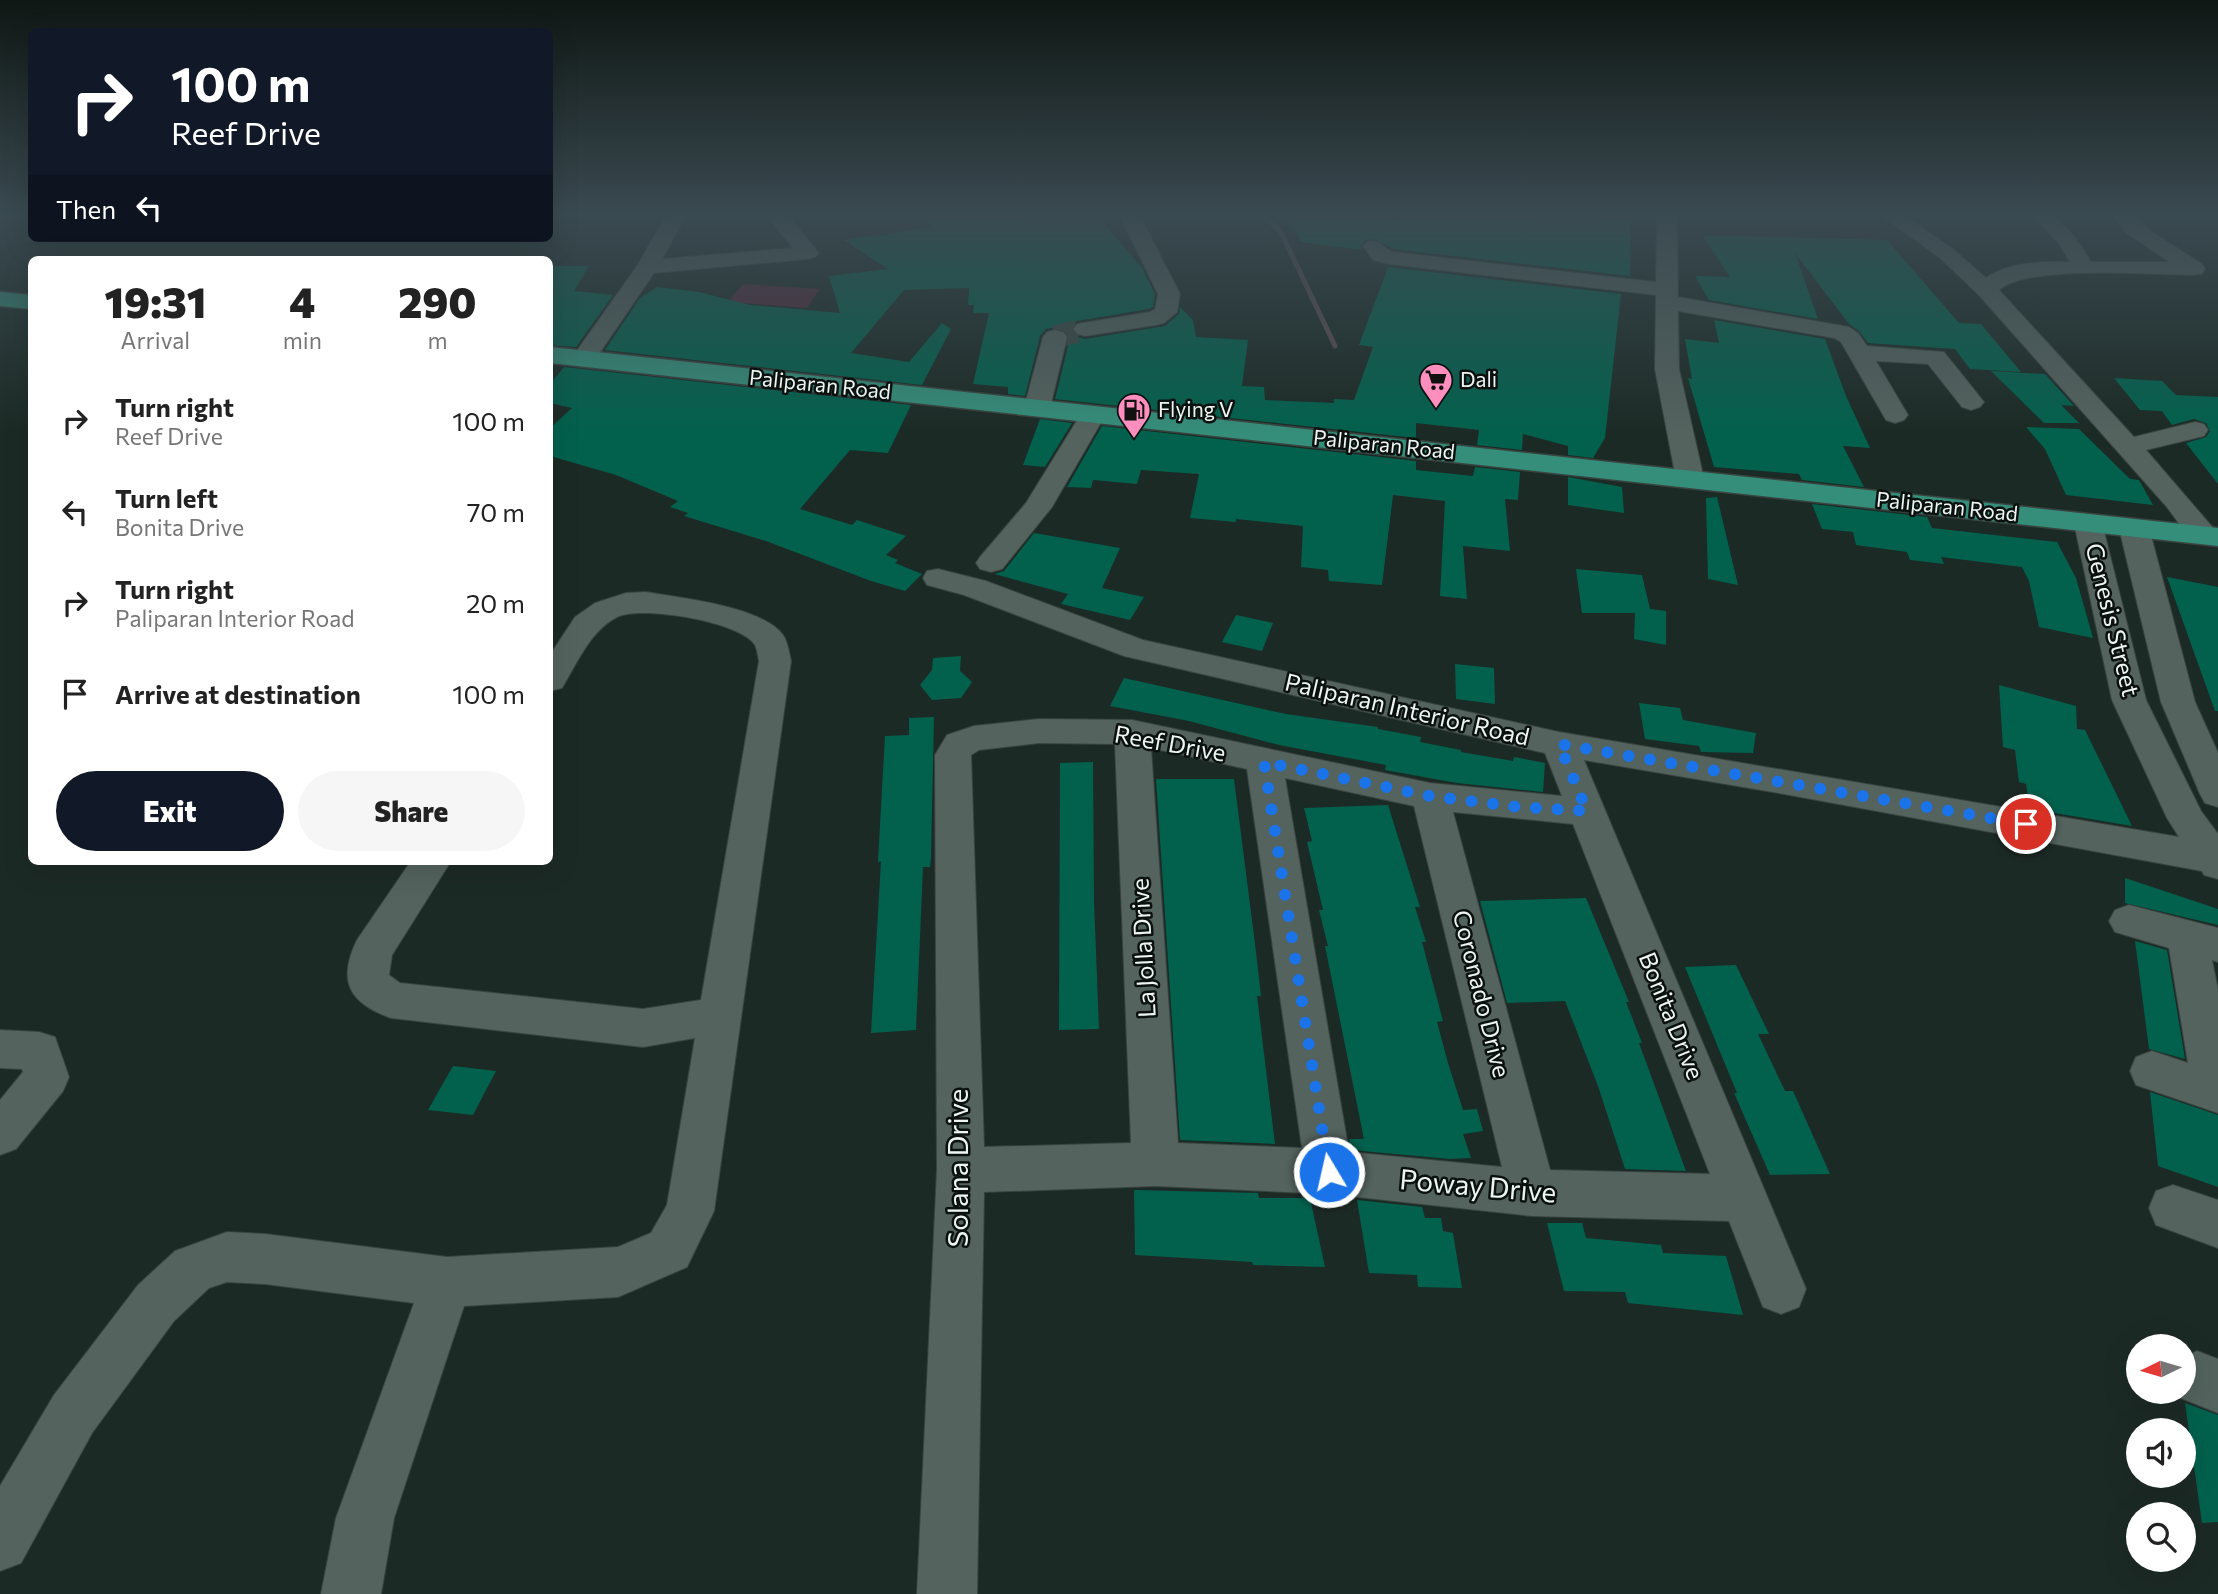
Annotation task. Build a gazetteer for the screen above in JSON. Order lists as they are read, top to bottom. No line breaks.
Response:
{"streets":{"main road":["Paliparan Road"],"street":["Genesis Street","Paliparan Interior Road","Reef Drive","La Jolla Drive","Coronado Drive","Bonita Drive","Solana Drive","Poway Drive"]},"crossings":[["Paliparan Road","Genesis Street"],["Genesis Street","Paliparan Interior Road"],["Paliparan Interior Road","Bonita Drive"],["Reef Drive","La Jolla Drive"],["Reef Drive","Coronado Drive"],["Reef Drive","Bonita Drive"],["Reef Drive","Solana Drive"],["La Jolla Drive","Poway Drive"],["Coronado Drive","Poway Drive"],["Bonita Drive","Poway Drive"],["Solana Drive","Poway Drive"]],"places":{"supermarket":["Dali"],"fuel station":["Flying V"]},"north":"left","page":{"turn":["100 m","Reef Drive"],"then":"Then","eta":["19:31","Arrival","4","min","290","m"],"list":[{"name":"Turn right","note":"Reef Drive","value":"100 m"},{"name":"Turn left","note":"Bonita Drive","value":"70 m"},{"name":"Turn right","note":"Paliparan Interior Road","value":"20 m"},{"name":"Arrive at destination","value":"100 m"}],"buttons":["Exit","Share"]}}
